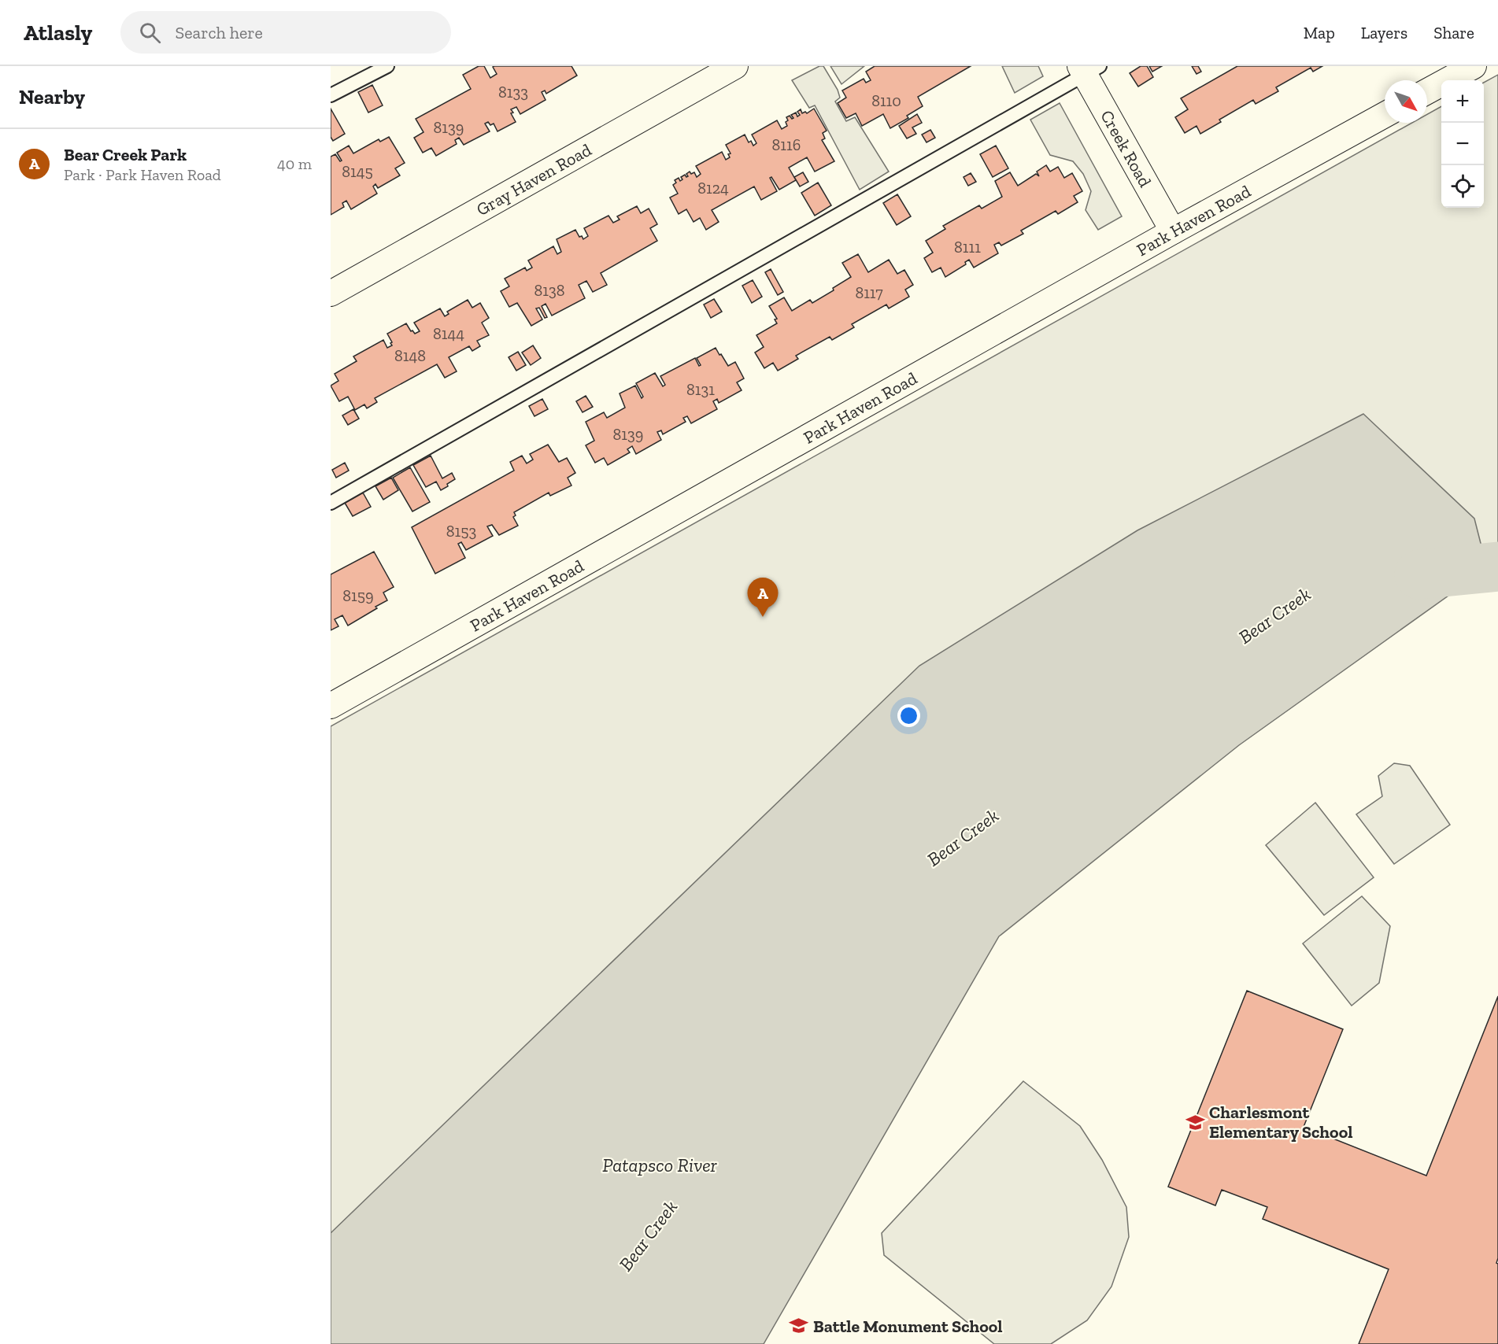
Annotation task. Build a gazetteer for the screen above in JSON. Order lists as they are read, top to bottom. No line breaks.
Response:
{"streets":{"street":["Creek Road","Gray Haven Road","Park Haven Road"]},"crossings":[["Creek Road","Park Haven Road"]],"water":["Bear Creek","Patapsco River"],"places":{"school or university":["Charlesmont Elementary School","Battle Monument School"]},"house_numbers":["8133","8110","8139","8116","8145","8124","8111","8138","8117","8144","8148","8131","8139","8153","8159"],"north":"bottom right","page":{"header":"Atlasly","search":"Search here","nav":["Map","Layers","Share"],"heading":"Nearby","map_buttons":["+","−"],"list":[{"mark":"A","name":"Bear Creek Park","note":"Park · Park Haven Road","value":"40 m"}],"pins":"A"}}
